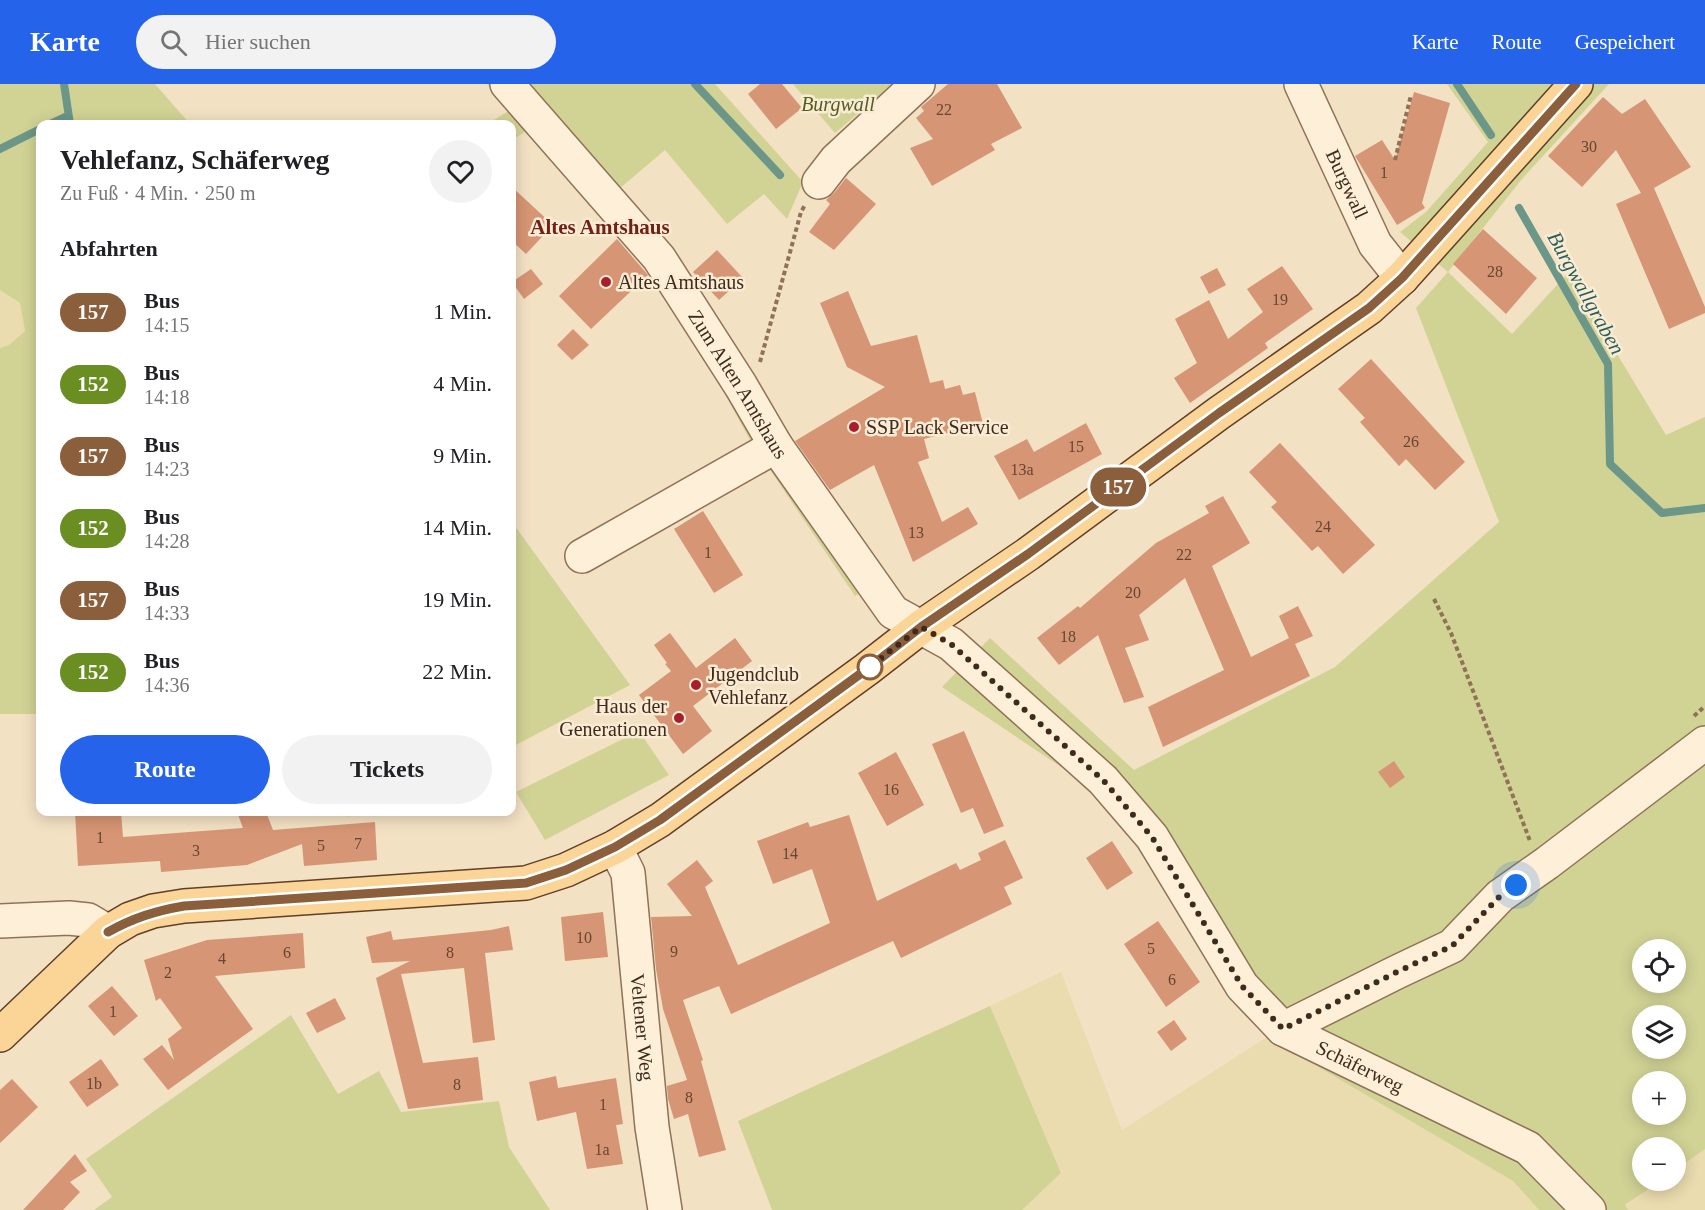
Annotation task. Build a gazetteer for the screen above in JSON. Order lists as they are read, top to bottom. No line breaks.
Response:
{"streets":{"street":["Burgwall","Zum Alten Amtshaus","Veltener Weg","Schäferweg"]},"crossings":[["Zum Alten Amtshaus","Schäferweg"]],"districts":["Altes Amtshaus"],"water":["Burgwallgraben"],"parks":["Burgwall"],"places":["Altes Amtshaus","SSP Lack Service","Jugendclub Vehlefanz","Haus der Generationen"],"lines":["bus line 157"],"house_numbers":["22","30","1","28","19","26","15","13a","24","13","1","22","20","18","16","1","7","5","3","14","10","5","9","6","8","4","2","6","1","1b","8","8","1","1a"],"page":{"header":"Karte","search":"Hier suchen","nav":["Karte","Route","Gespeichert"],"on_map":"157","heading":[["Vehlefanz, Schäferweg","Zu Fuß · 4 Min. · 250 m"],"Abfahrten"],"list":[{"mark":"157","name":"Bus","note":"14:15","value":"1 Min."},{"mark":"152","name":"Bus","note":"14:18","value":"4 Min."},{"mark":"157","name":"Bus","note":"14:23","value":"9 Min."},{"mark":"152","name":"Bus","note":"14:28","value":"14 Min."},{"mark":"157","name":"Bus","note":"14:33","value":"19 Min."},{"mark":"152","name":"Bus","note":"14:36","value":"22 Min."}],"buttons":["Route","Tickets"],"map_buttons":["+","−"]}}
